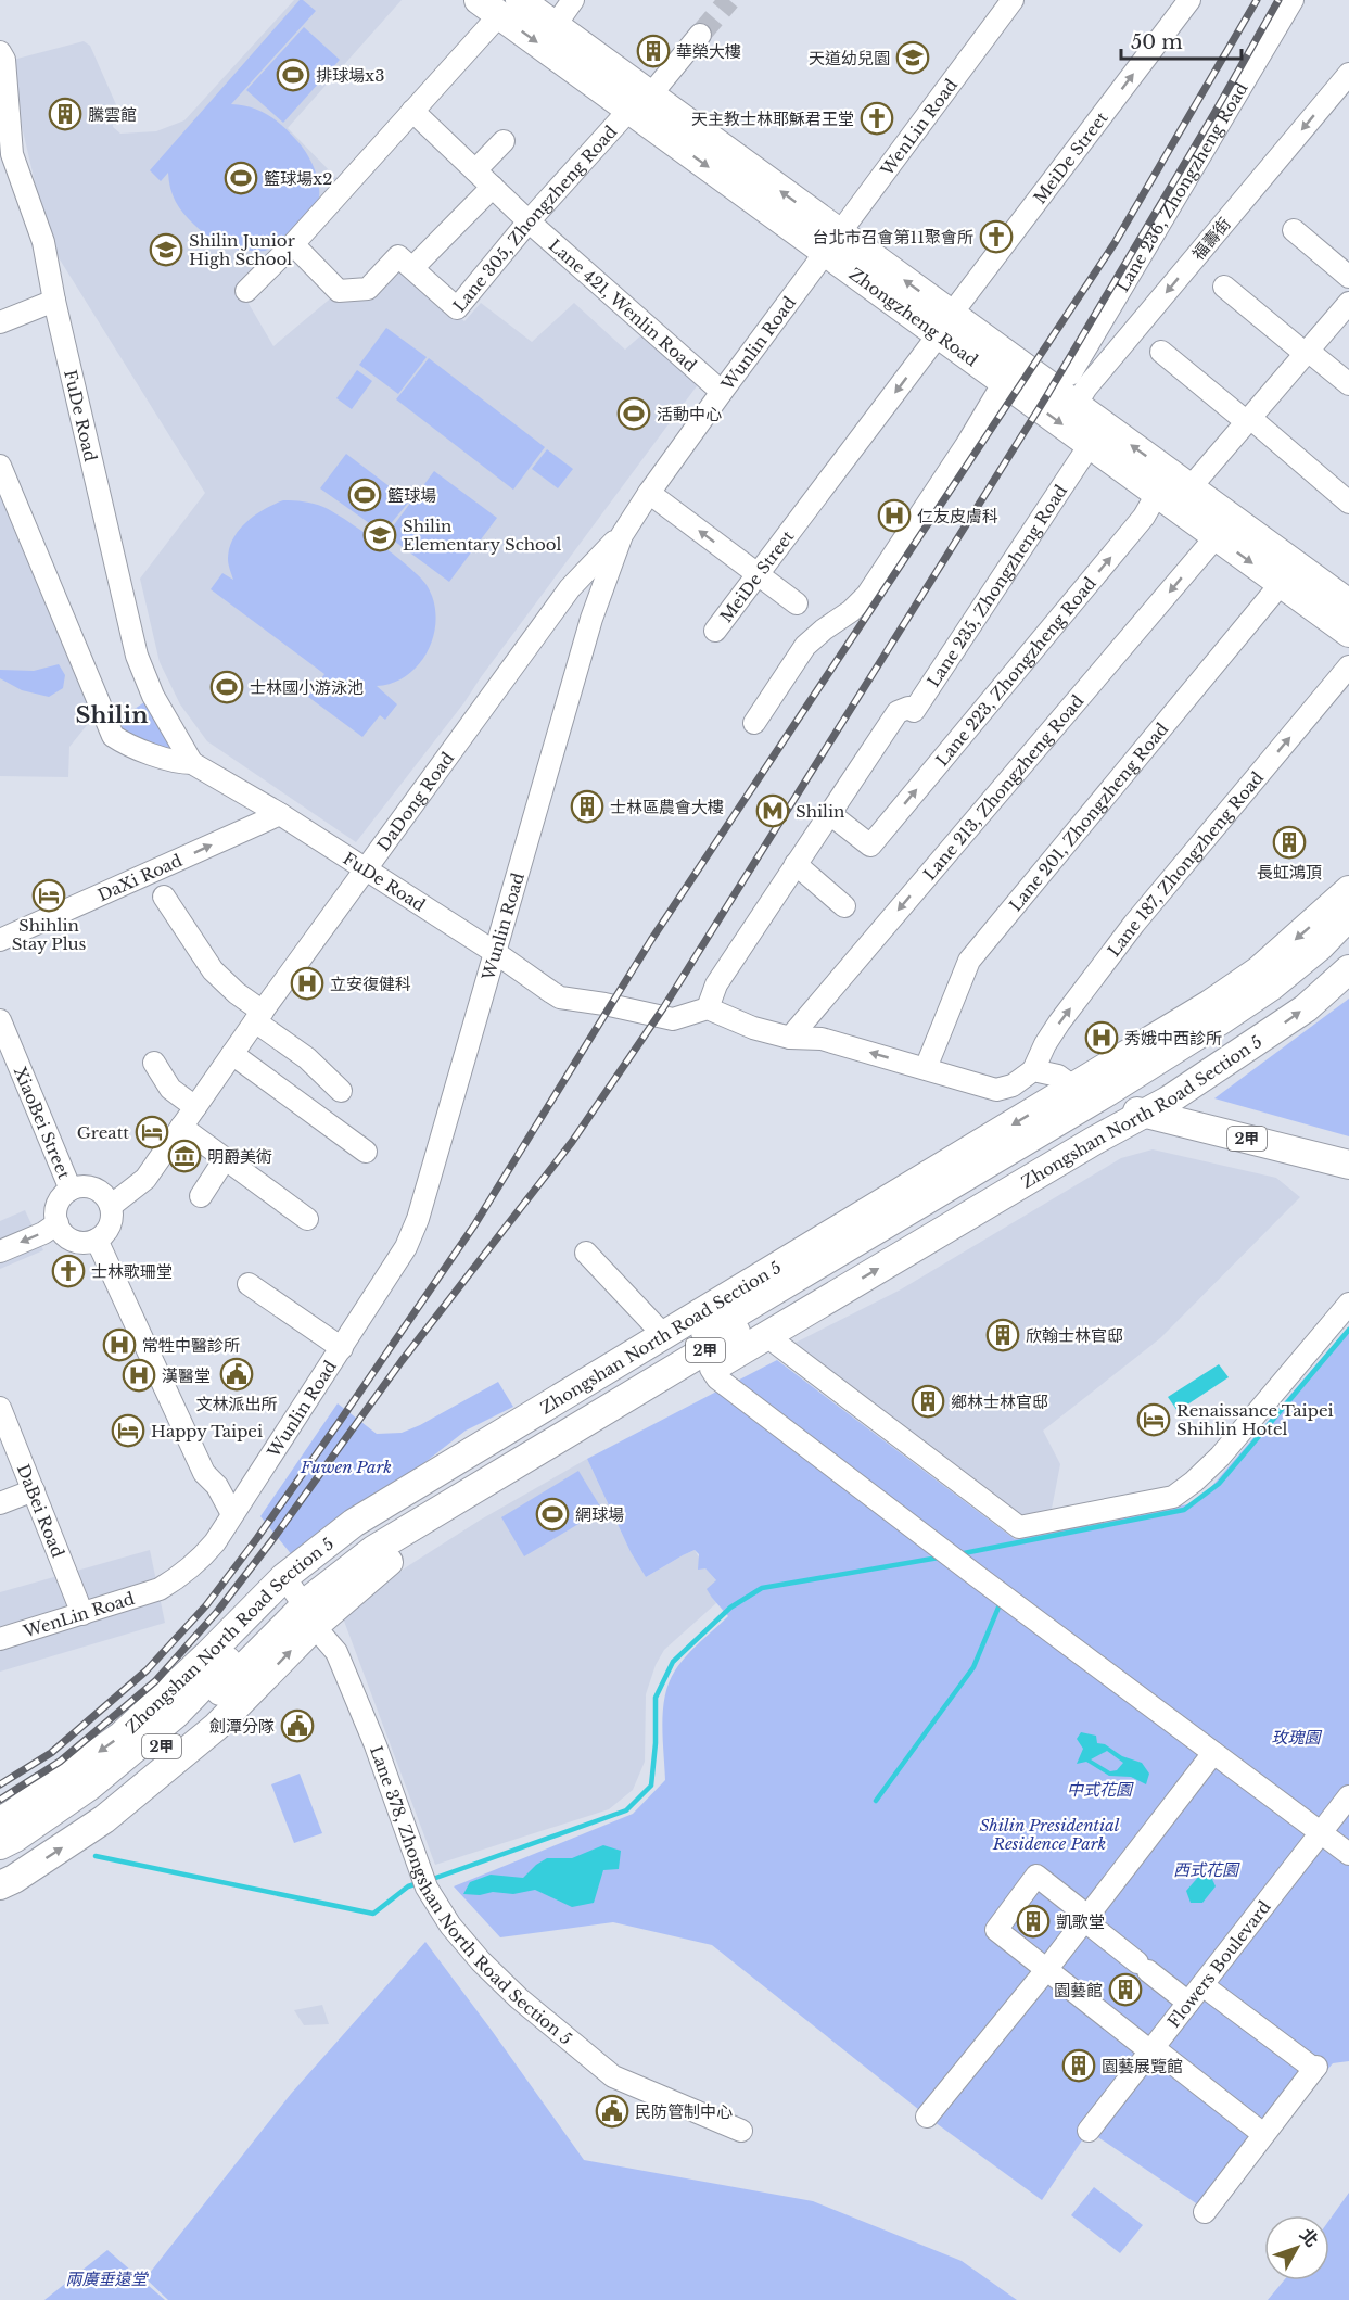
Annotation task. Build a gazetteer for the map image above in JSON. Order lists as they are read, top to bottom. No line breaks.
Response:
{"streets":{"main road":["Zhongzheng Road","Zhongshan North Road Section 5","2甲"],"street":["WenLin Road","MeiDe Street","Lane 236, Zhongzheng Road","Lane 305, Zhongzheng Road","福壽街","Lane 421, Wenlin Road","Wunlin Road","FuDe Road","Lane 235, Zhongzheng Road","Lane 223, Zhongzheng Road","Lane 213, Zhongzheng Road","DaDong Road","Lane 201, Zhongzheng Road","Lane 187, Zhongzheng Road","DaXi Road","XiaoBei Street","DaBei Road","Lane 378, Zhongshan North Road Section 5","Flowers Boulevard"]},"crossings":[["WenLin Road","Zhongzheng Road"],["WenLin Road","Wunlin Road"],["WenLin Road","DaBei Road"],["MeiDe Street","Zhongzheng Road"],["Lane 305, Zhongzheng Road","Lane 421, Wenlin Road"],["Lane 305, Zhongzheng Road","Zhongzheng Road"],["福壽街","Zhongzheng Road"],["Lane 421, Wenlin Road","Wunlin Road"],["Zhongzheng Road","Wunlin Road"],["Zhongzheng Road","Lane 235, Zhongzheng Road"],["Zhongzheng Road","Lane 223, Zhongzheng Road"],["Zhongzheng Road","Lane 213, Zhongzheng Road"],["Zhongzheng Road","Lane 201, Zhongzheng Road"],["Wunlin Road","FuDe Road"],["Wunlin Road","DaDong Road"],["FuDe Road","DaDong Road"],["FuDe Road","DaXi Road"],["Lane 235, Zhongzheng Road","Lane 223, Zhongzheng Road"],["DaDong Road","XiaoBei Street"],["Zhongshan North Road Section 5","2甲"],["Zhongshan North Road Section 5","Lane 378, Zhongshan North Road Section 5"]],"one_way":["Lane 187, Zhongzheng Road","DaXi Road"],"districts":["Shilin"],"parks":["Fuwen Park","玫瑰園","中式花園","Shilin Presidential Residence Park","西式花園","兩廣垂遠堂"],"places":{"building":["華榮大樓","騰雲館","士林區農會大樓","長虹鴻頂","欣翰士林官邸","鄉林士林官邸","凱歌堂","園藝館","園藝展覽館"],"school or university":["天道幼兒園","Shilin Junior High School","Shilin Elementary School"],"sports":["排球場x3","籃球場x2","活動中心","籃球場","士林國小游泳池","網球場"],"church":["天主教士林耶穌君王堂","台北市召會第11聚會所","士林歌珊堂"],"hospital":["仁友皮膚科","立安復健科","秀娥中西診所","常牲中醫診所","漢醫堂"],"metro station":["Shilin"],"hotel":["Shihlin Stay Plus","Greatt","Renaissance Taipei Shihlin Hotel","Happy Taipei"],"museum":["明爵美術"],"public building":["文林派出所","劍潭分隊","民防管制中心"]},"scale_bar":"50 m","north":"top right"}
